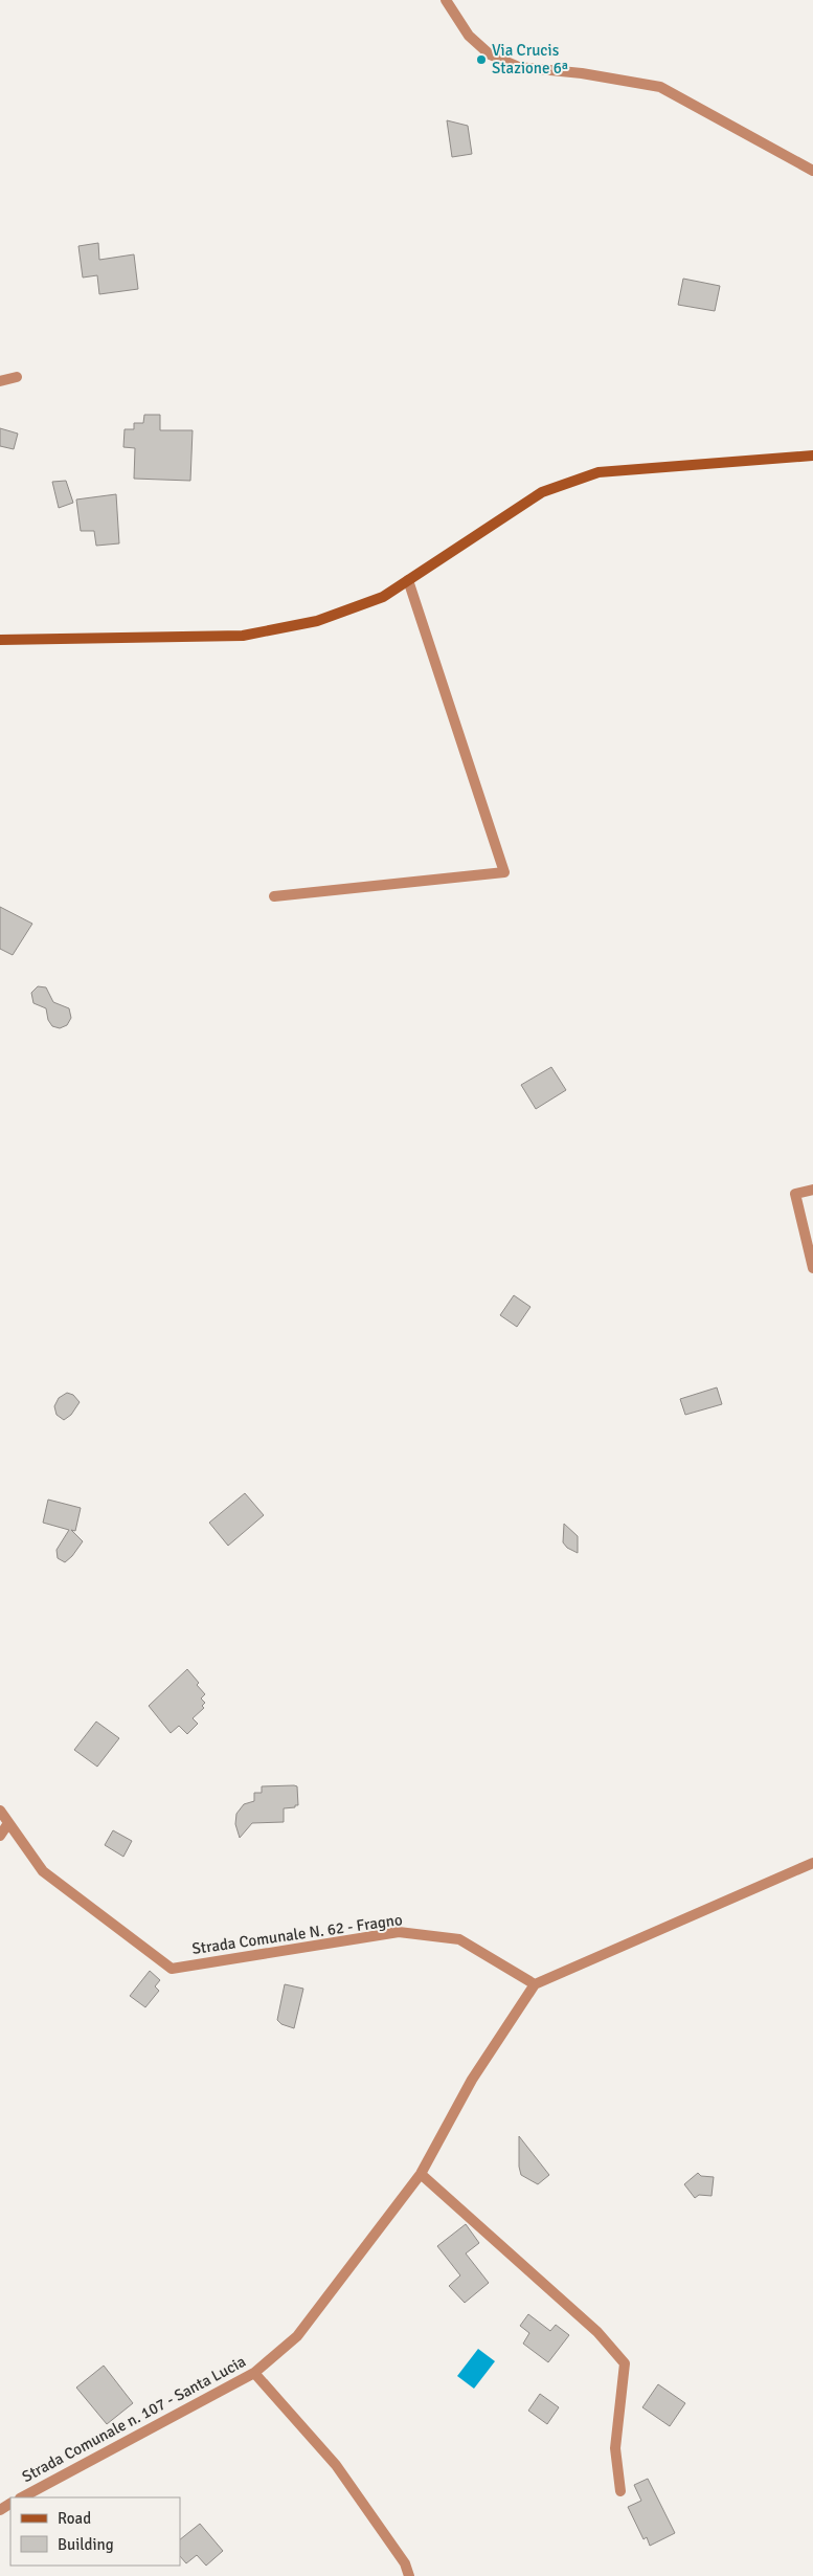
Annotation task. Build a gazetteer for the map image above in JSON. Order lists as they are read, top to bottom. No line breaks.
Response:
{"streets":{"street":["Strada Comunale N. 62 - Fragno","Strada Comunale n. 107 - Santa Lucia"]},"crossings":[["Strada Comunale N. 62 - Fragno","Strada Comunale n. 107 - Santa Lucia"]],"places":["Via Crucis Stazione 6ª"],"legend":["Road","Building"]}
